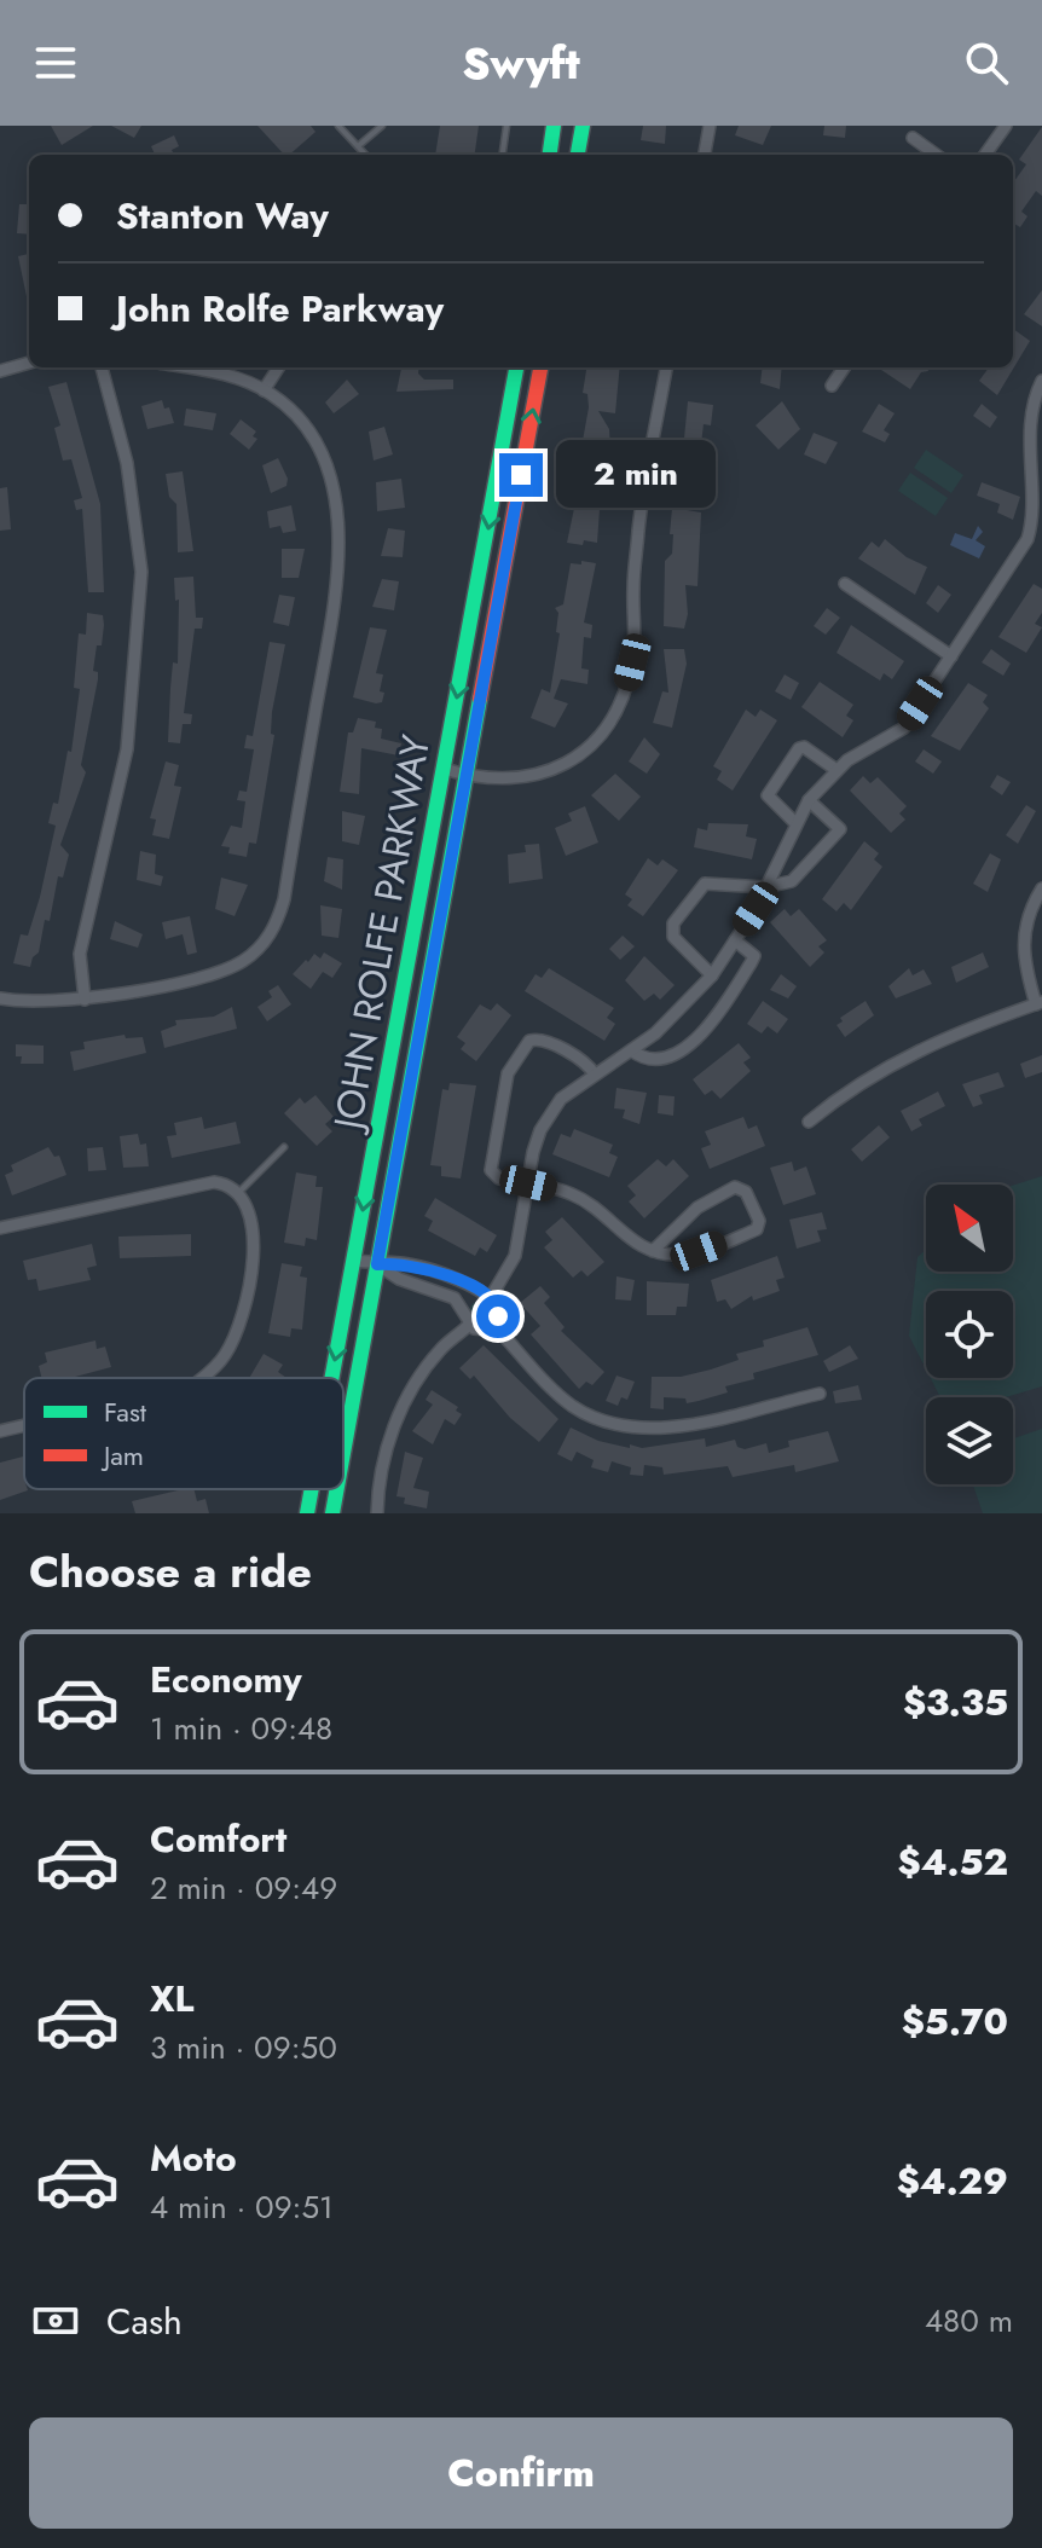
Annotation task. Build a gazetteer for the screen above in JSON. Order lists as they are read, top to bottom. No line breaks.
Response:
{"streets":{"main road":["JOHN ROLFE PARKWAY"]},"legend":["Fast","Jam"],"north":"top left","page":{"header":"Swyft","banner":["Stanton Way","John Rolfe Parkway"],"bubble":"2 min","heading":"Choose a ride","list":[{"name":"Economy","note":"1 min · 09:48","value":"$3.35"},{"name":"Comfort","note":"2 min · 09:49","value":"$4.52"},{"name":"XL","note":"3 min · 09:50","value":"$5.70"},{"name":"Moto","note":"4 min · 09:51","value":"$4.29"}],"pay":["Cash","480 m"],"buttons":"Confirm"}}
